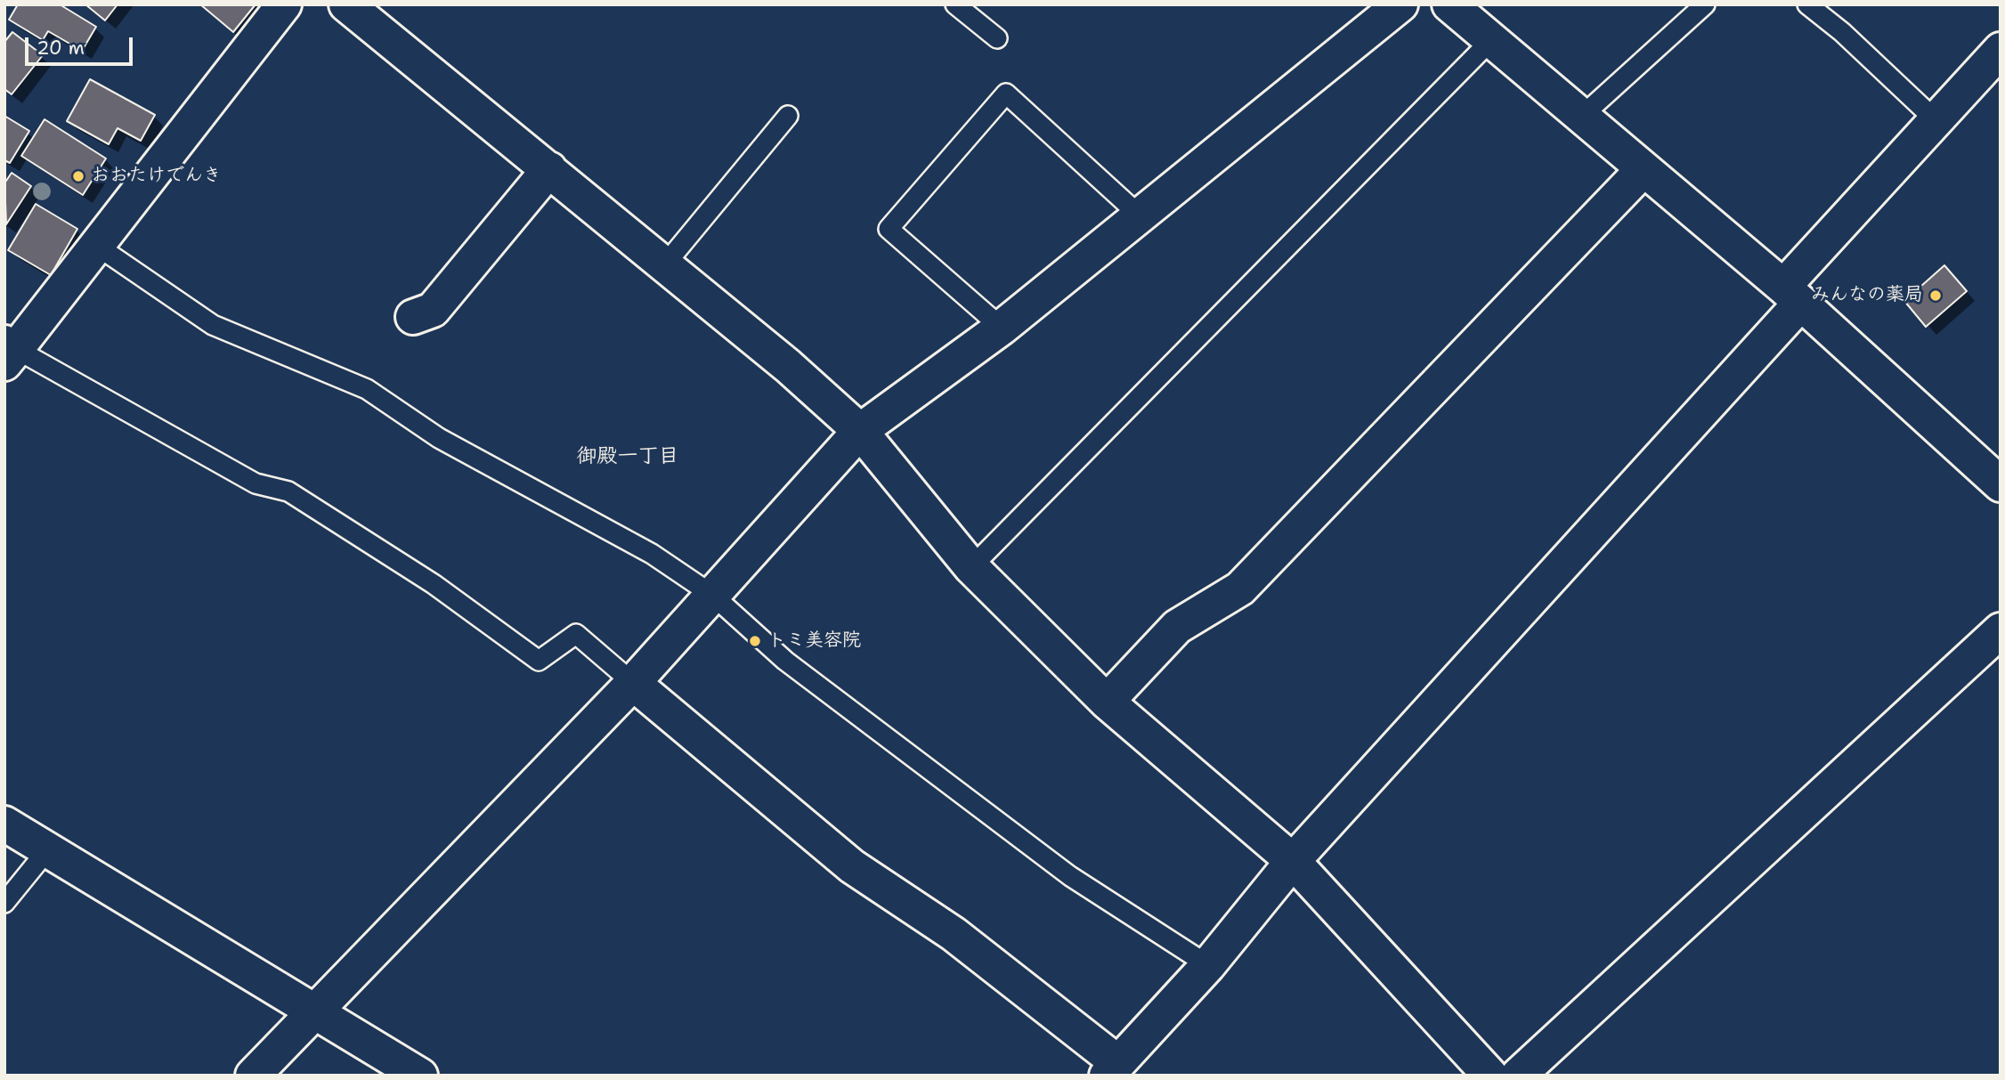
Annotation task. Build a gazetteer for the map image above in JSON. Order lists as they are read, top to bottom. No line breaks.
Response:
{"districts":["御殿一丁目"],"places":["おおたけでんき","みんなの薬局","トミ美容院"],"scale_bar":"20 m"}
